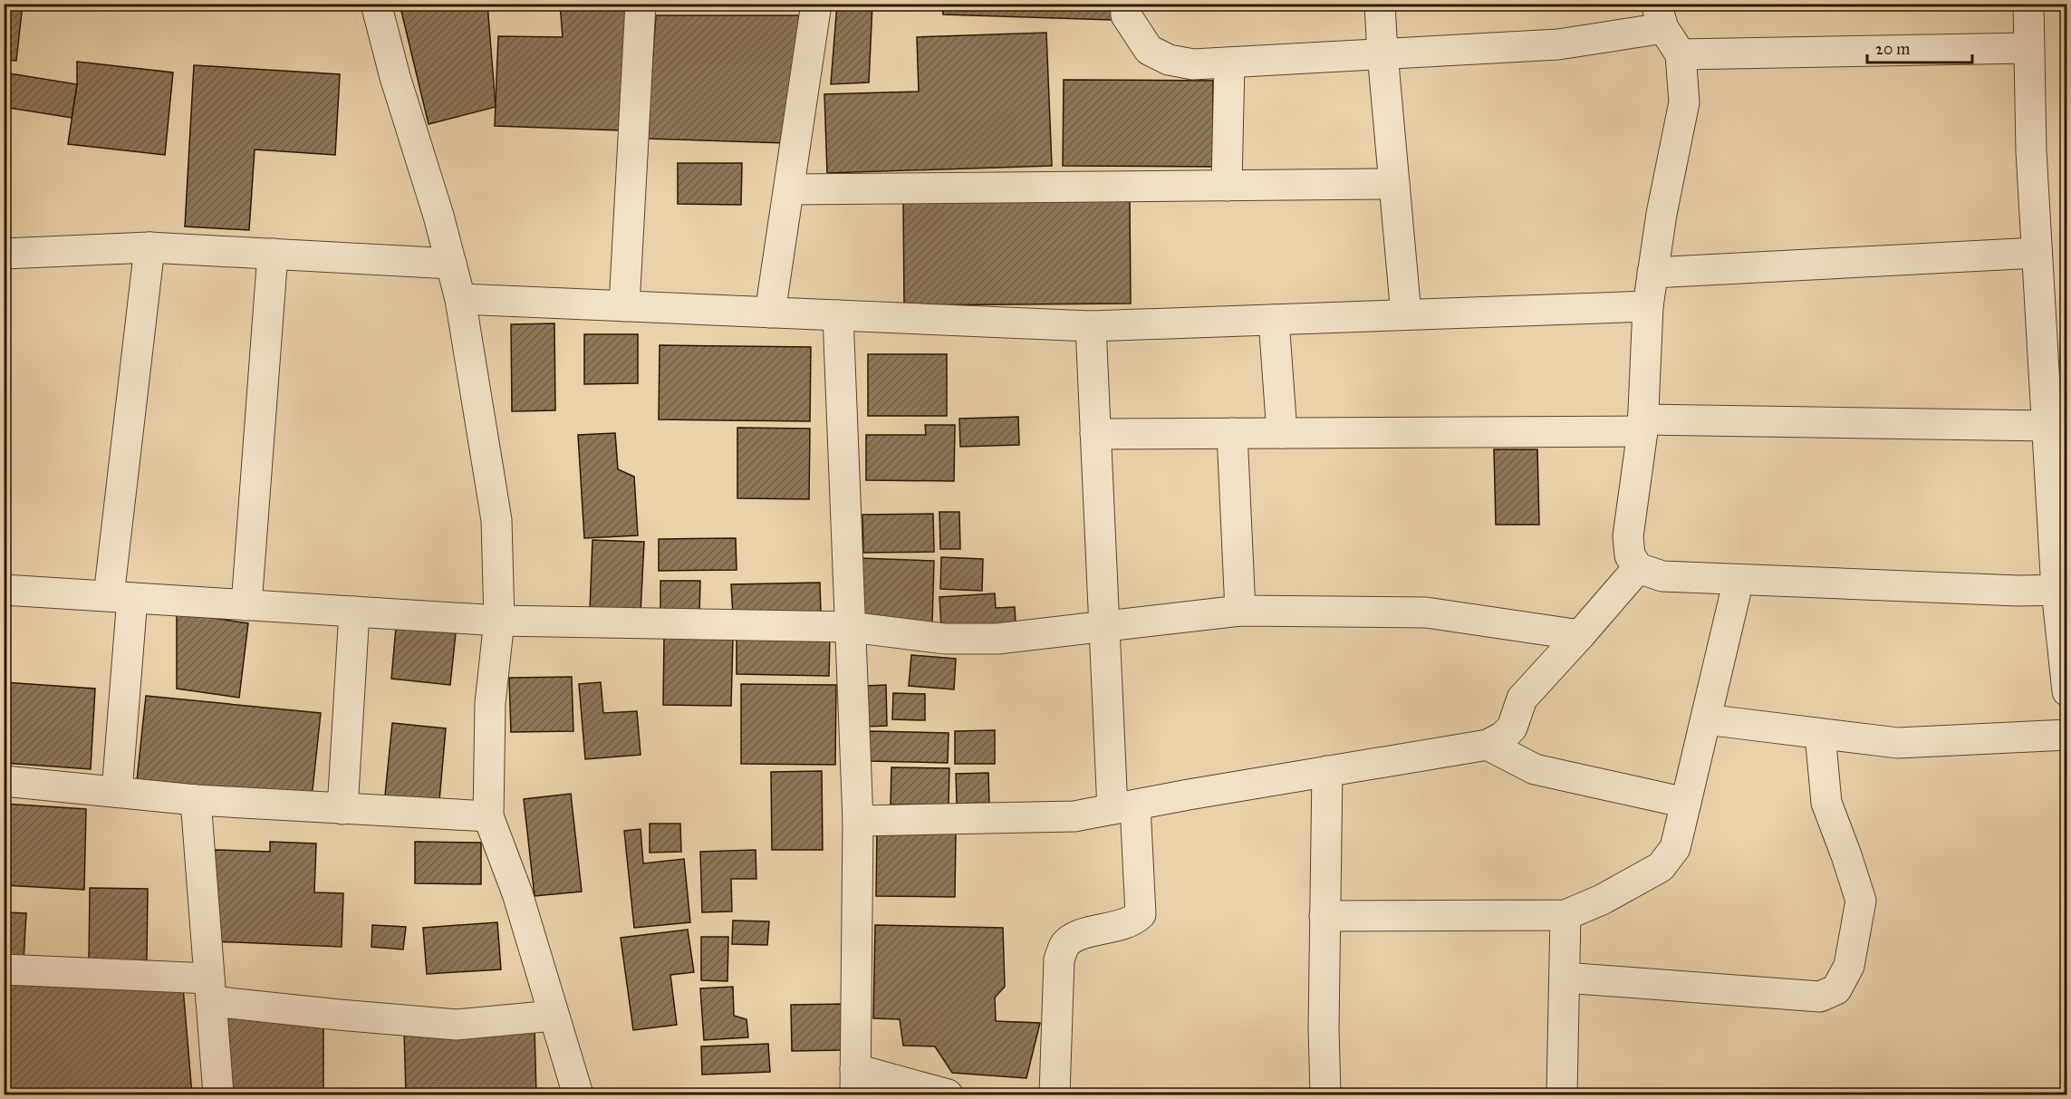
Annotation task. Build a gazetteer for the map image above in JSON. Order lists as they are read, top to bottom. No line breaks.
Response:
{"scale_bar":"20 m"}
